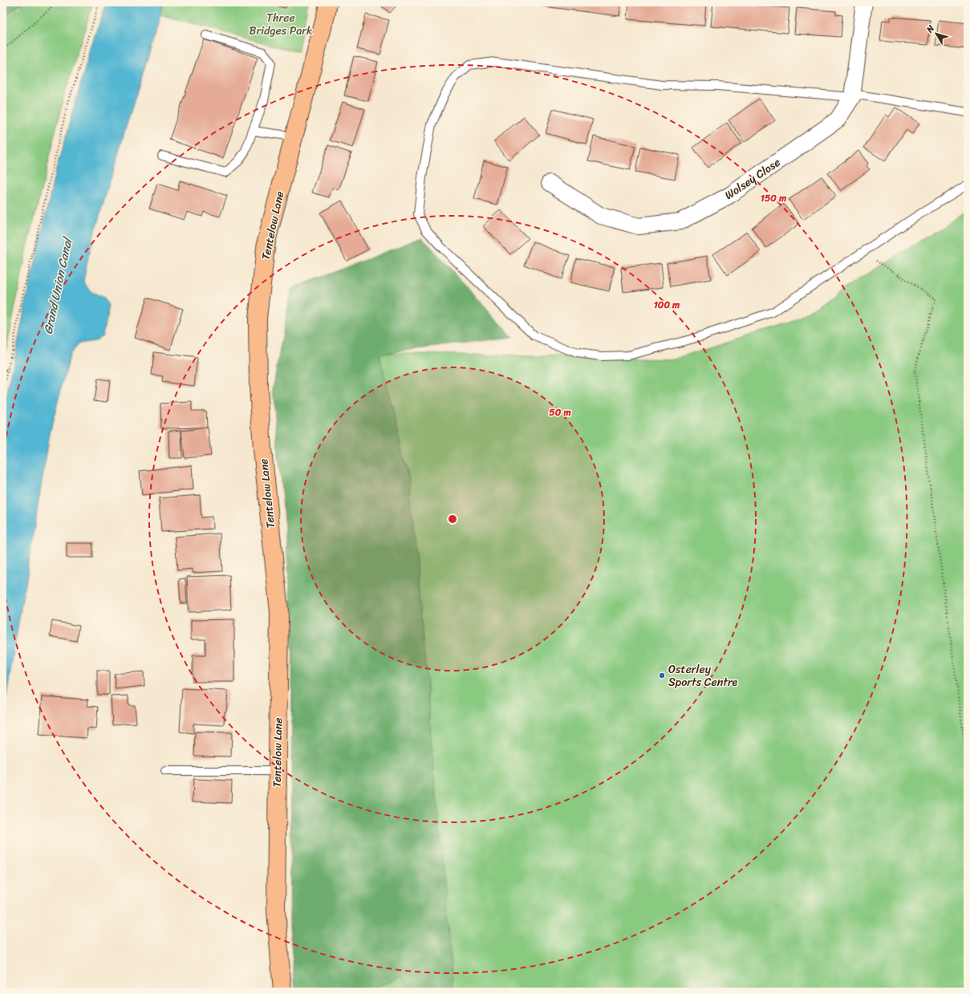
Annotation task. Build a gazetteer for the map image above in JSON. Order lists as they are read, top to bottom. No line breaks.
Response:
{"streets":{"main road":["Tentelow Lane"],"street":["Wolsey Close"]},"water":["Grand Union Canal"],"parks":["Three Bridges Park"],"places":["Osterley Sports Centre"],"north":"top left","rings":["150 m","100 m","50 m"]}
